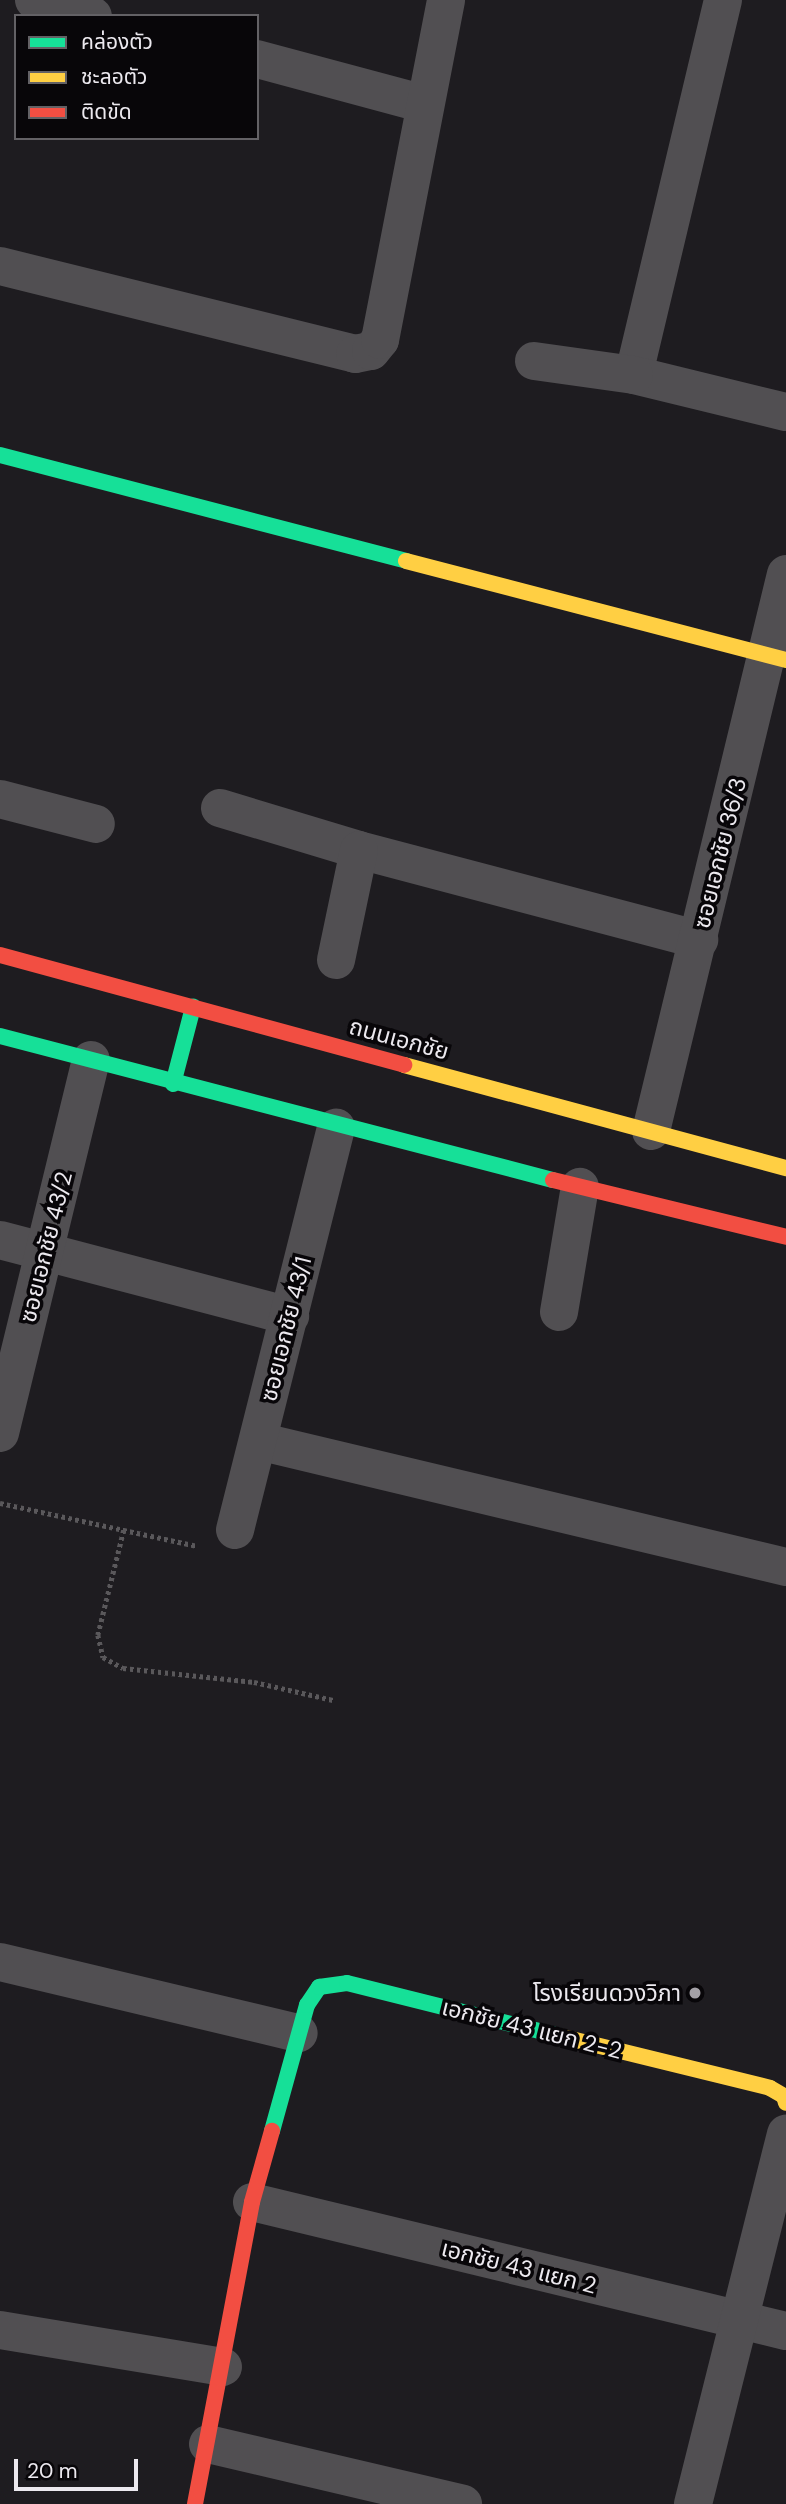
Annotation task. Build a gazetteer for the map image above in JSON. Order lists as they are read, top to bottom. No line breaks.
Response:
{"streets":{"street":["ซอยเอกชัย 36/3","ถนนเอกชัย","ซอยเอกชัย 43/2","ซอยเอกชัย 43/1","เอกชัย 43 แยก 2-2","เอกชัย 43 แยก 2"]},"crossings":[["ซอยเอกชัย 36/3","ถนนเอกชัย"]],"places":["โรงเรียนดวงวิภา"],"legend":["คล่องตัว","ชะลอตัว","ติดขัด"],"scale_bar":"20 m"}
